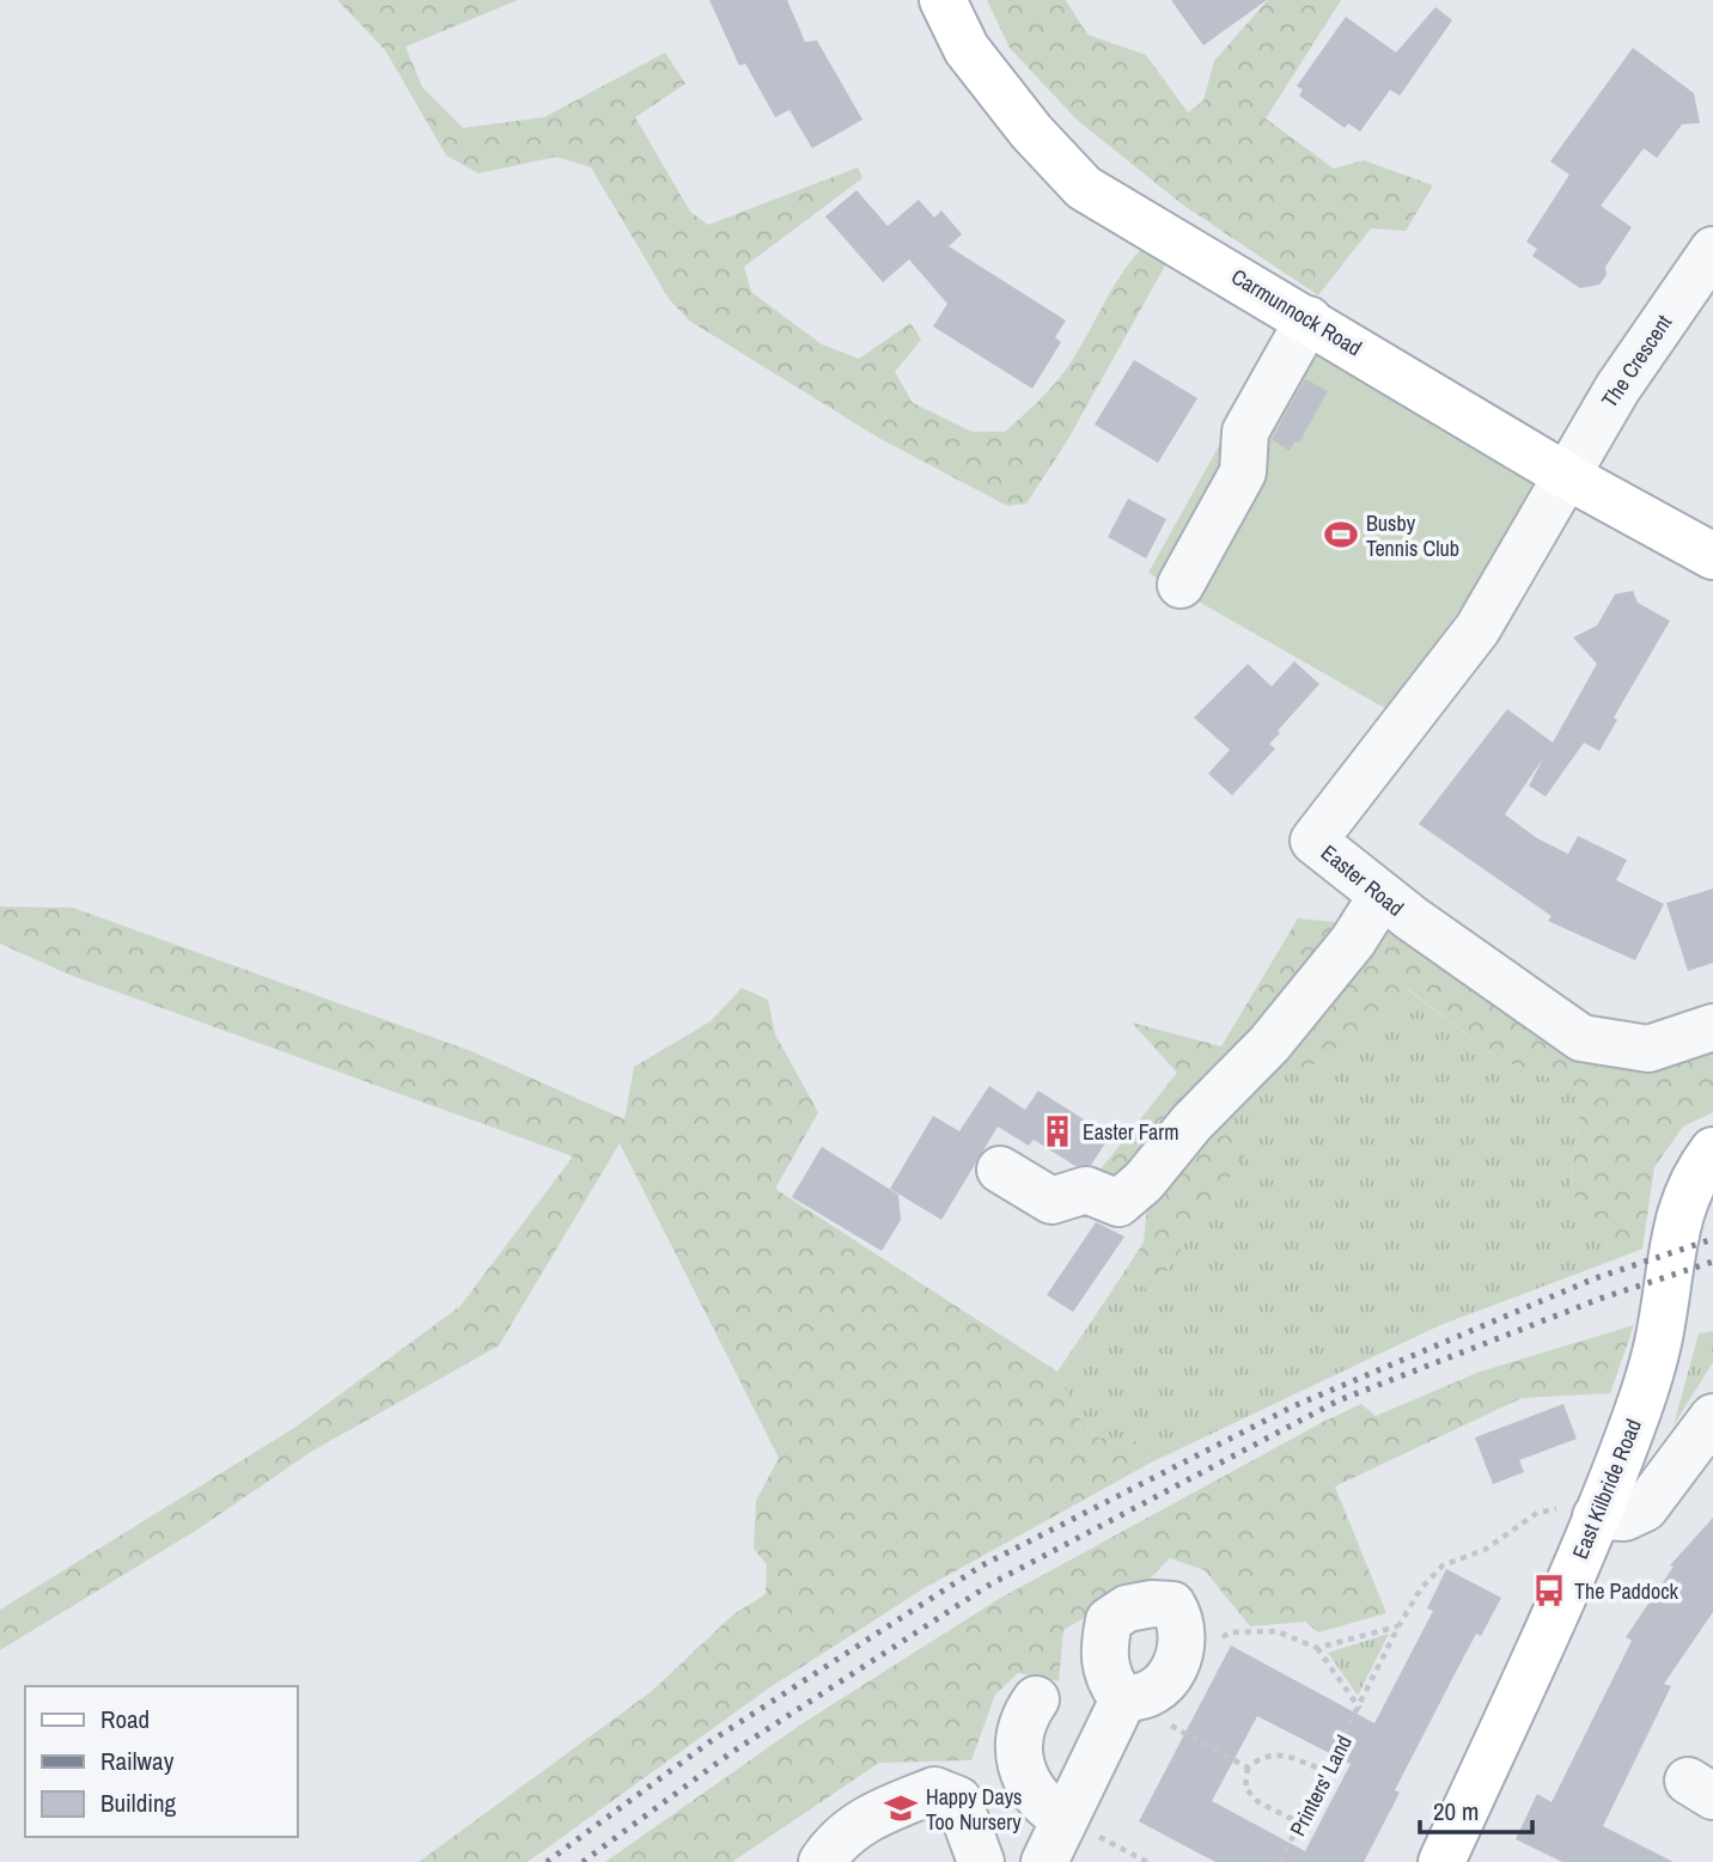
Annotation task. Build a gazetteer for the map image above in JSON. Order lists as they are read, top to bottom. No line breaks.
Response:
{"streets":{"main road":["Carmunnock Road","East Kilbride Road"],"street":["The Crescent","Easter Road"],"path":["Printers' Land"]},"crossings":[["Carmunnock Road","The Crescent"],["Carmunnock Road","Easter Road"],["The Crescent","Easter Road"],["East Kilbride Road","Printers' Land"]],"places":{"sports":["Busby Tennis Club"],"building":["Easter Farm"],"bus stop":["The Paddock"],"school or university":["Happy Days Too Nursery"]},"legend":["Road","Railway","Building"],"scale_bar":"20 m"}
